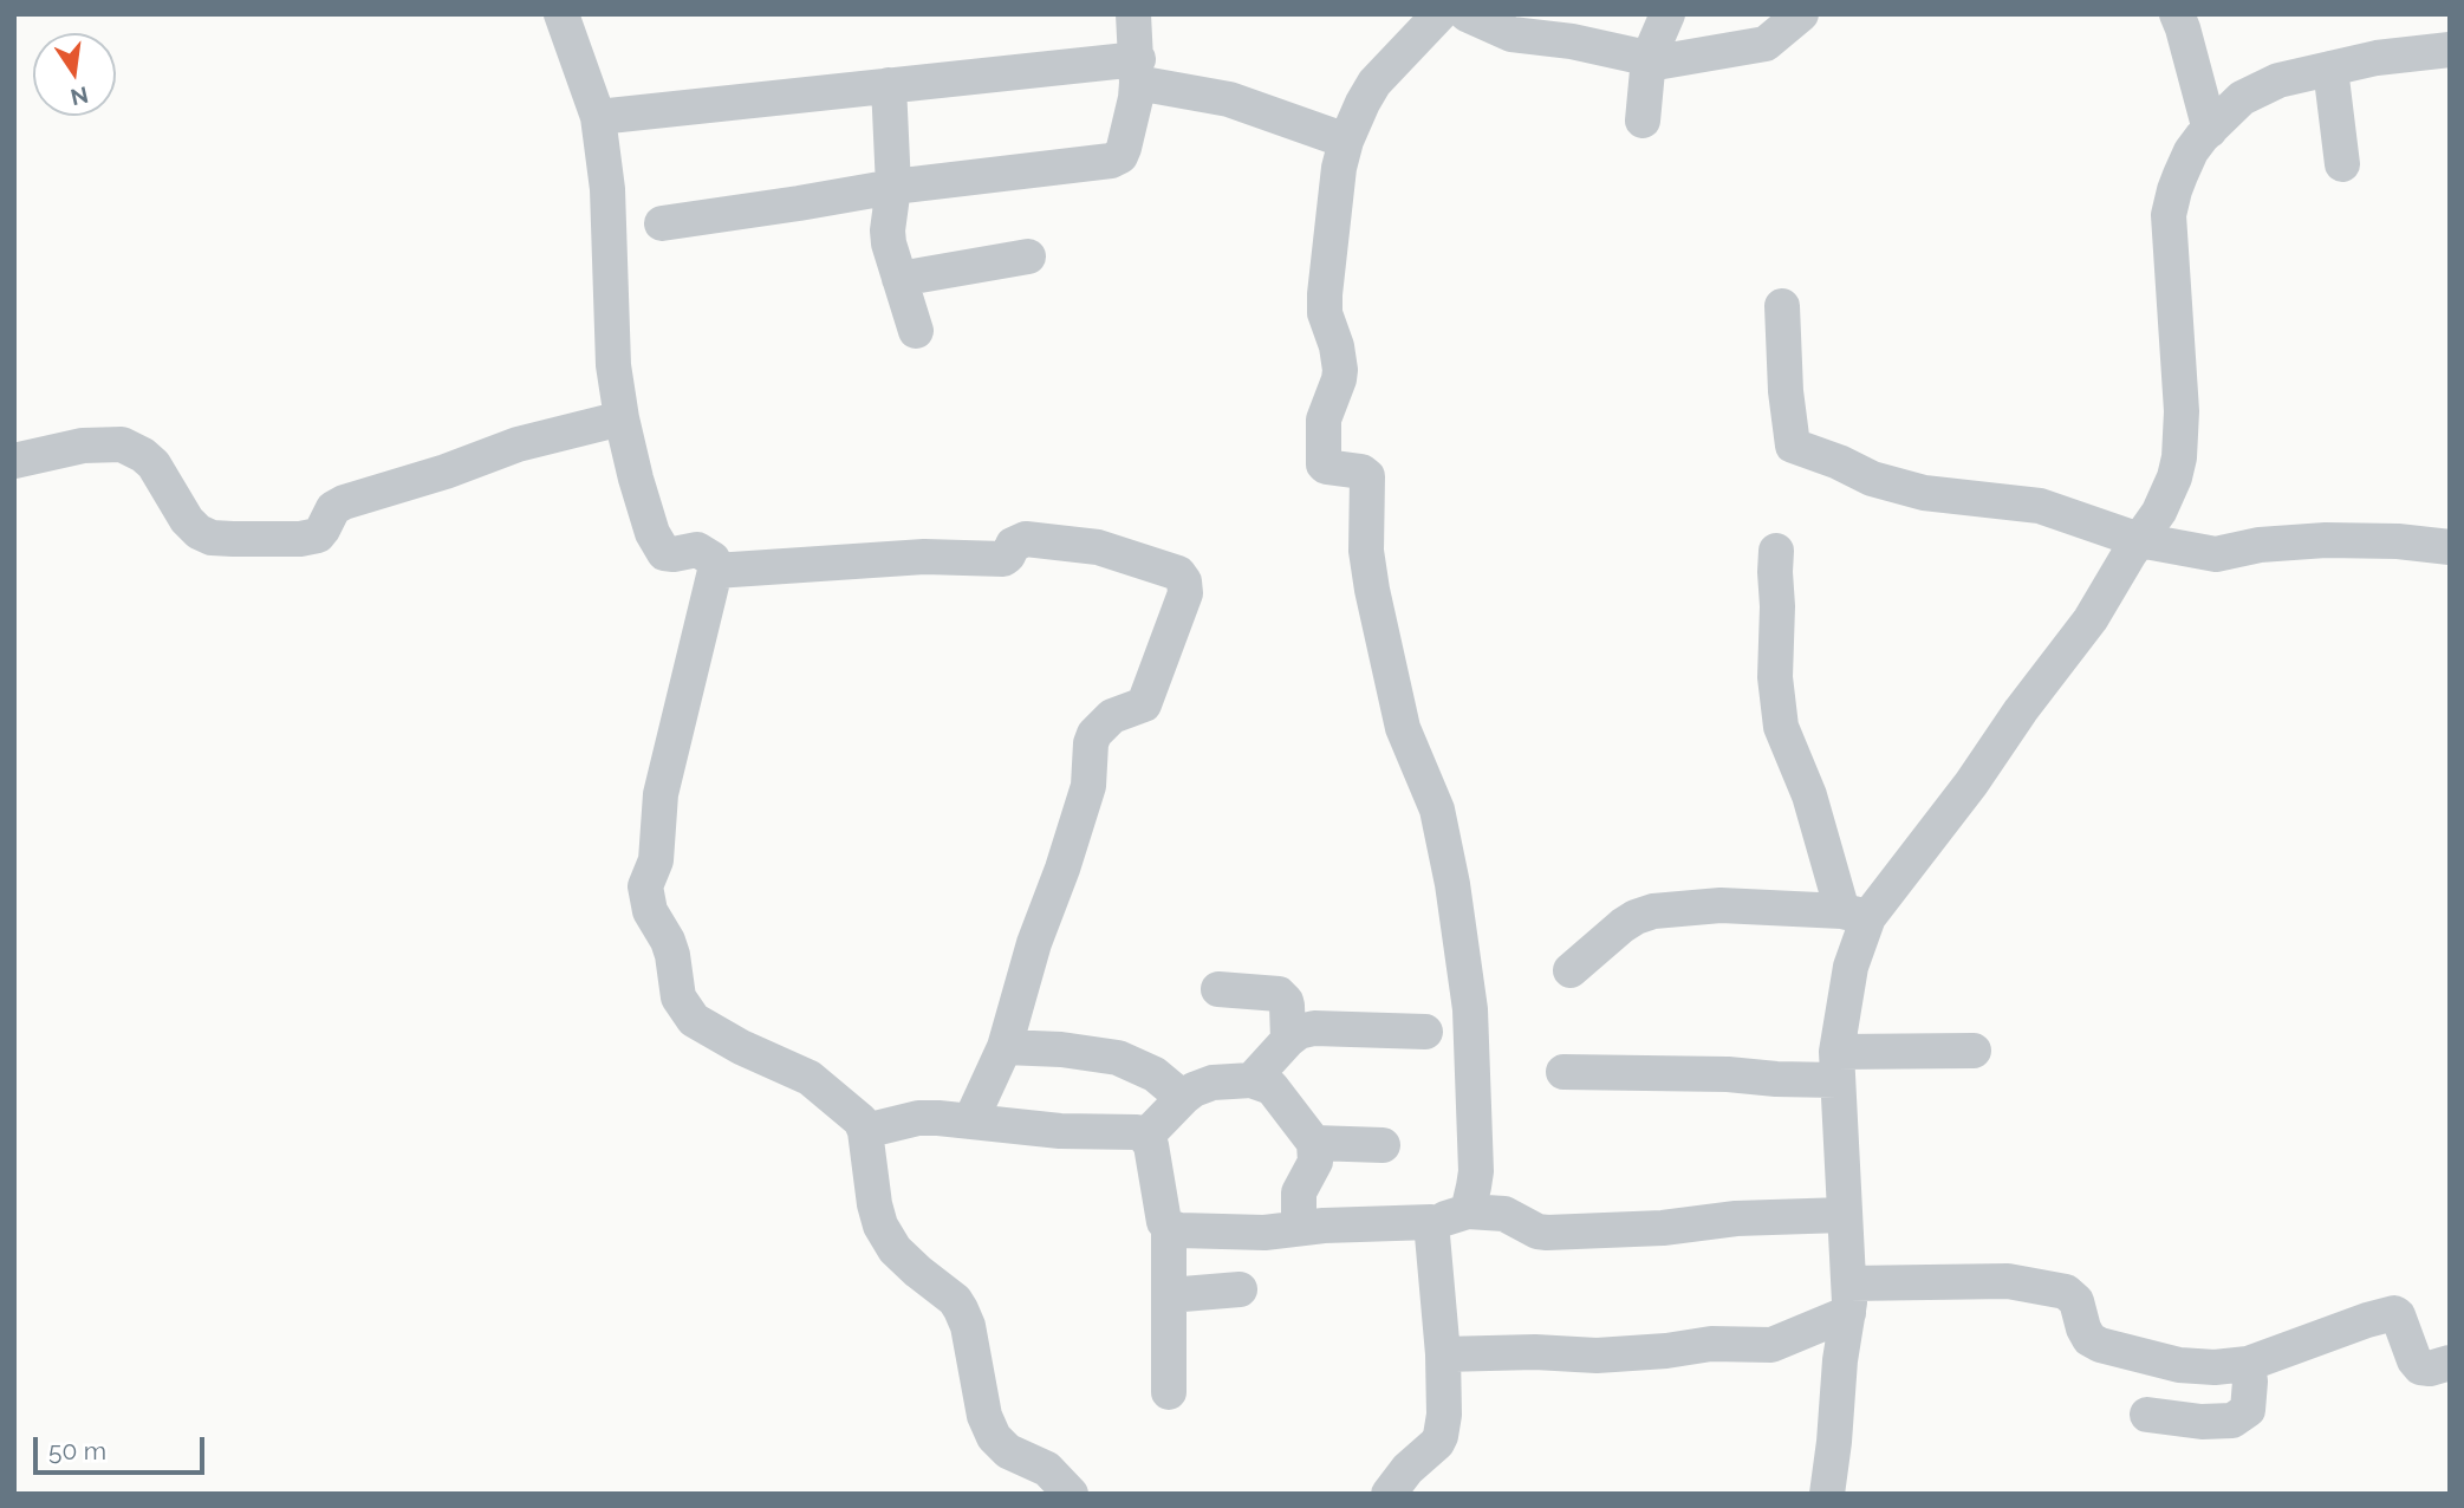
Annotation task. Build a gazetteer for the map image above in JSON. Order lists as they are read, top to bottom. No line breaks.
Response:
{"scale_bar":"50 m","north":"bottom"}
